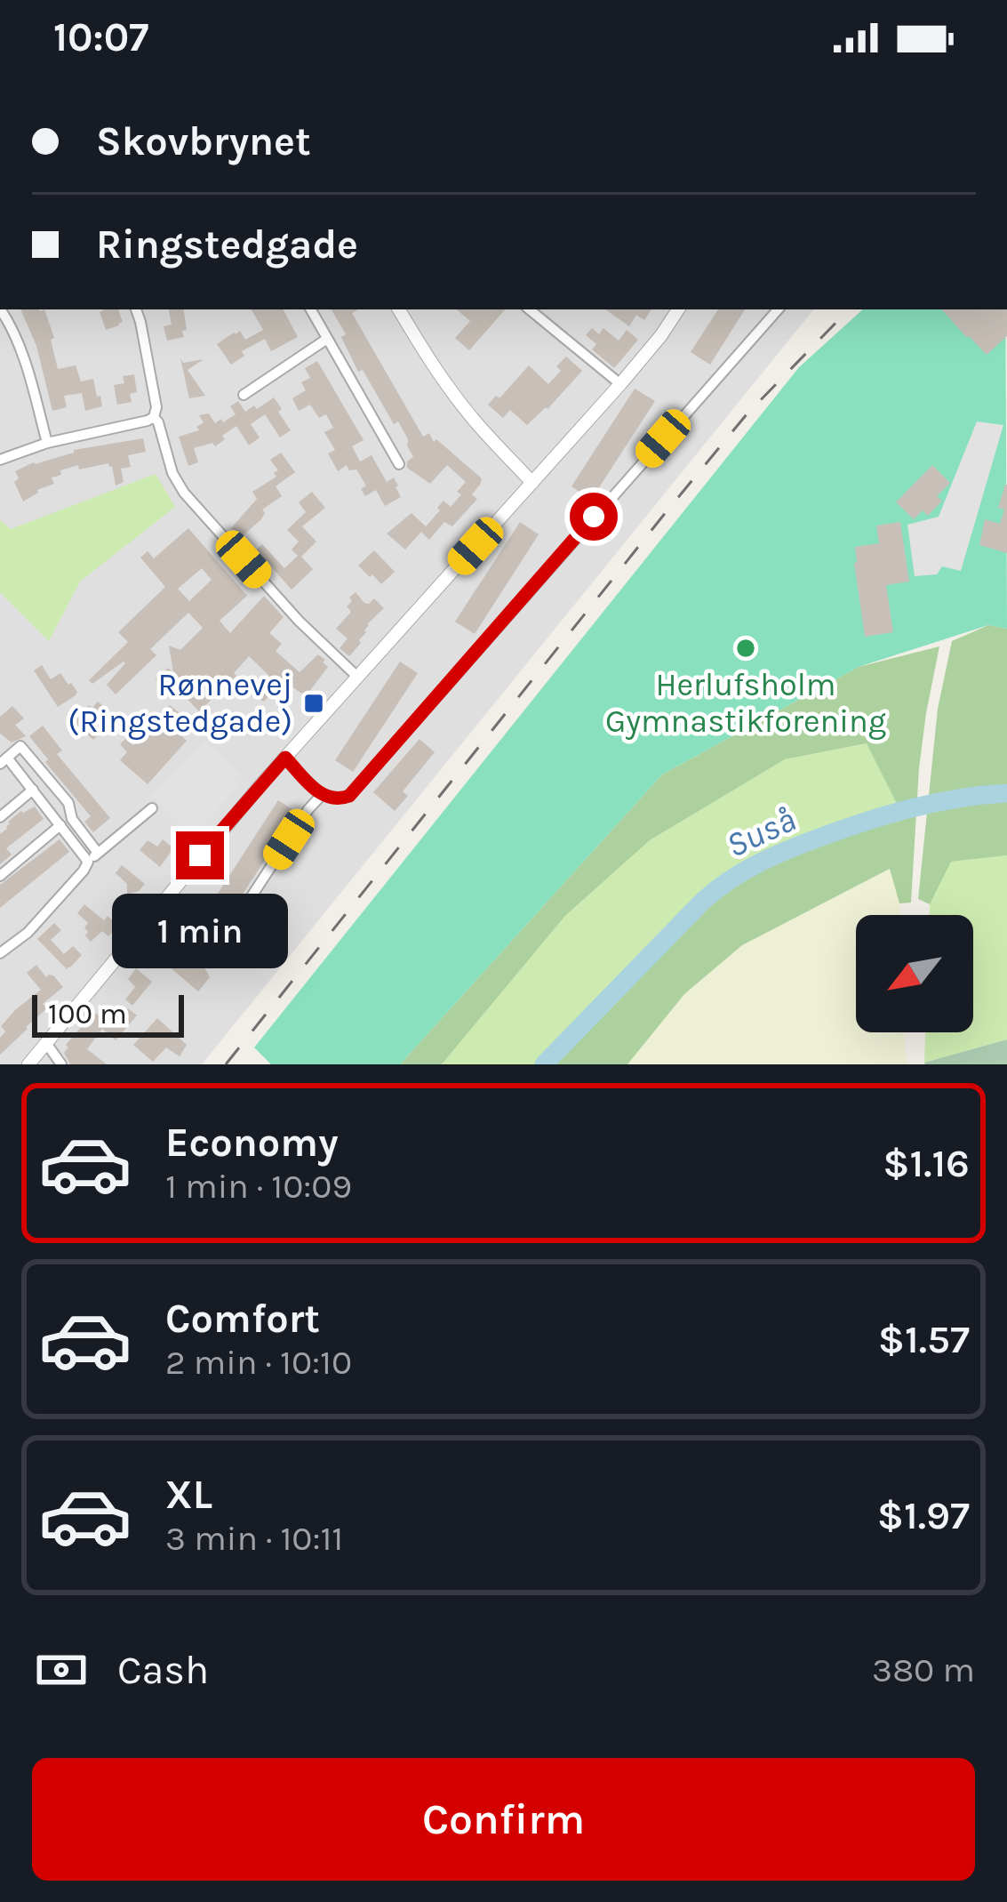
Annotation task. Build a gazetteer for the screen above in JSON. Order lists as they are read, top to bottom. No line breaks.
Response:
{"water":["Suså"],"places":{"other":["Herlufsholm Gymnastikforening"],"transit":["Rønnevej (Ringstedgade)"]},"scale_bar":"100 m","north":"bottom left","page":{"status":"10:07","banner":["Skovbrynet","Ringstedgade"],"bubble":"1 min","scale":"100 m","list":[{"name":"Economy","note":"1 min · 10:09","value":"$1.16"},{"name":"Comfort","note":"2 min · 10:10","value":"$1.57"},{"name":"XL","note":"3 min · 10:11","value":"$1.97"}],"pay":["Cash","380 m"],"buttons":"Confirm"}}
